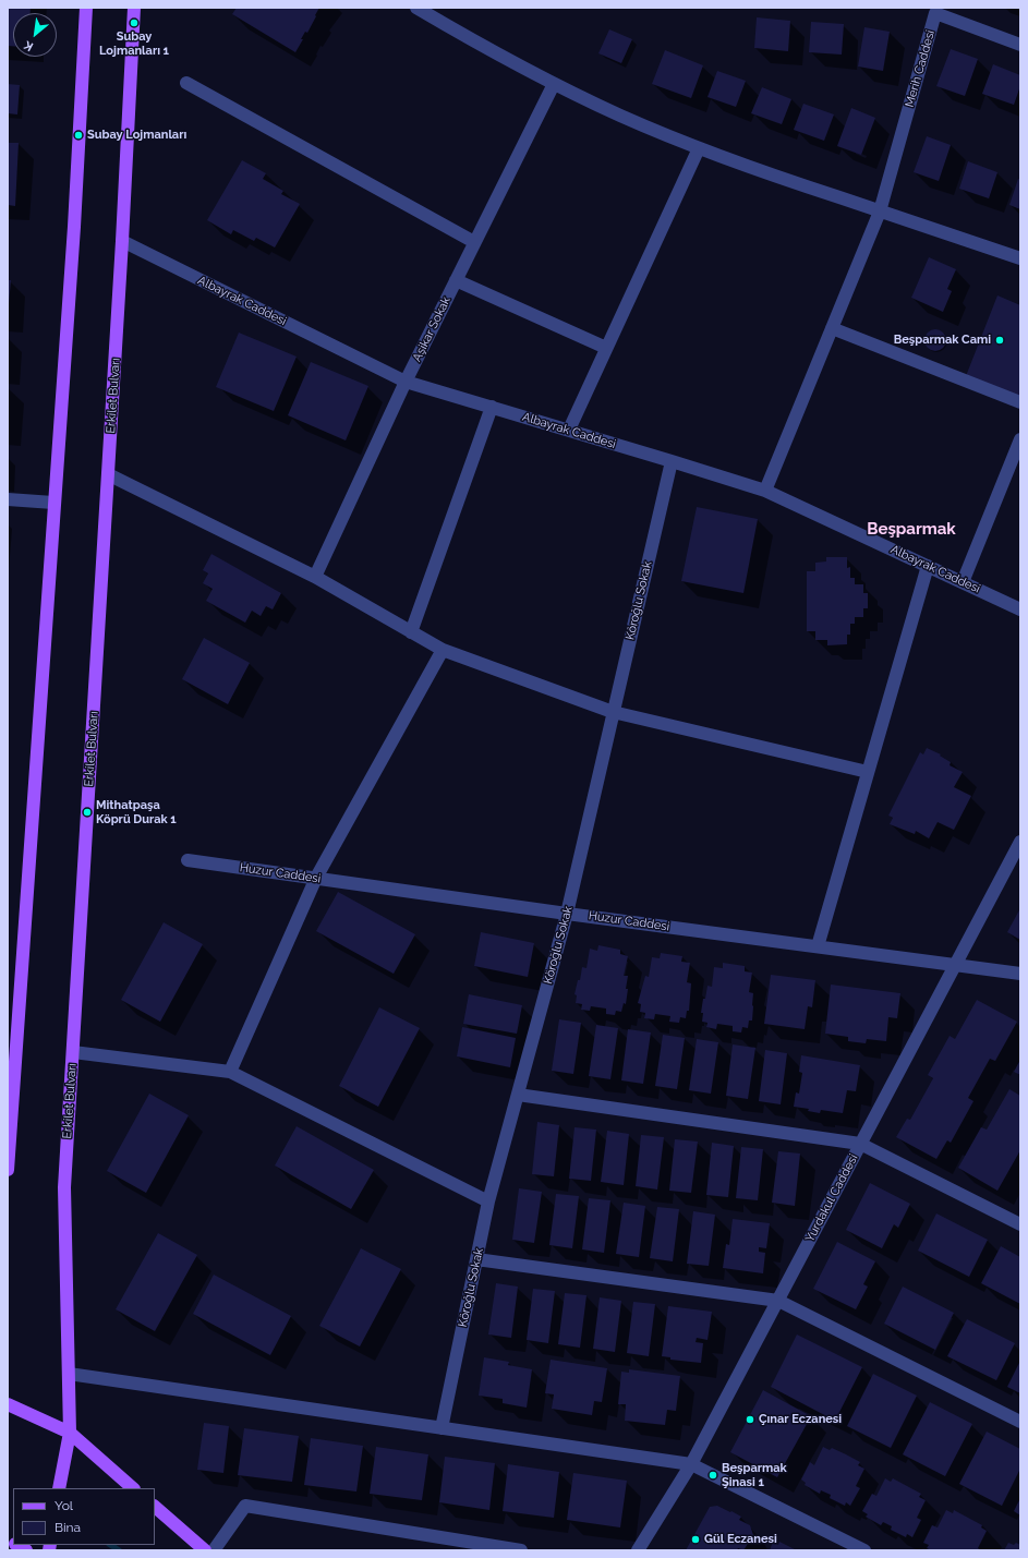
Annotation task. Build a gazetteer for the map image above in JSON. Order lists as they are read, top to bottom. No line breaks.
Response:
{"streets":{"main road":["Erkilet Bulvarı"],"street":["Merih Caddesi","Albayrak Caddesi","Aşikar Sokak","Köroğlu Sokak","Huzur Caddesi","Yurdakul Caddesi"]},"crossings":[["Merih Caddesi","Albayrak Caddesi"],["Albayrak Caddesi","Aşikar Sokak"],["Albayrak Caddesi","Erkilet Bulvarı"],["Albayrak Caddesi","Köroğlu Sokak"],["Köroğlu Sokak","Huzur Caddesi"],["Huzur Caddesi","Yurdakul Caddesi"]],"districts":["Beşparmak"],"places":["Subay Lojmanları 1","Subay Lojmanları","Beşparmak Cami","Mithatpaşa Köprü Durak 1","Çınar Eczanesi","Beşparmak Şinasi 1","Gül Eczanesi"],"legend":["Yol","Bina"],"north":"bottom left"}
